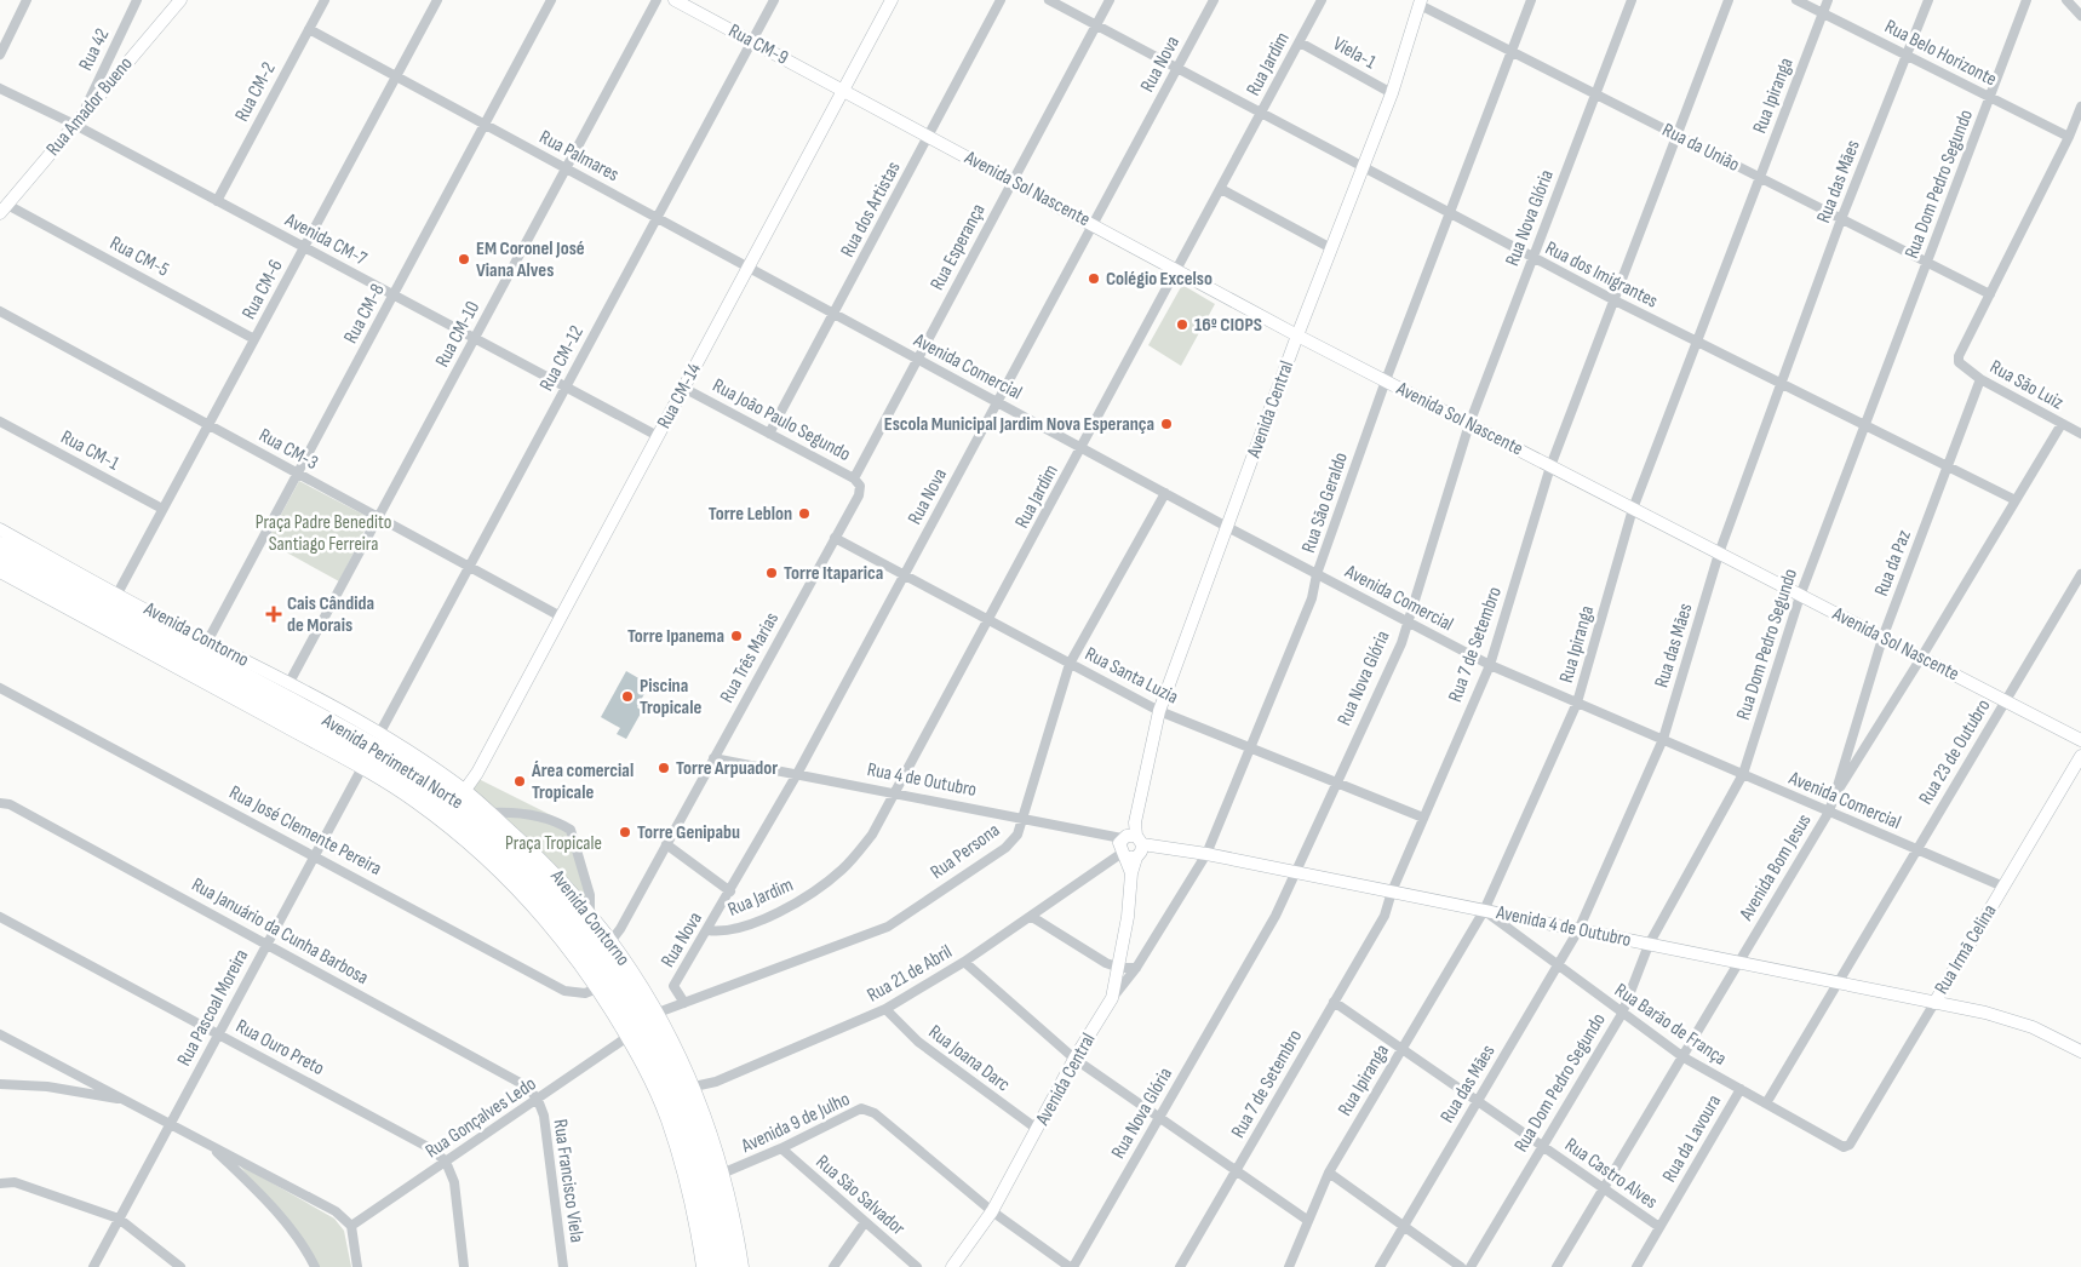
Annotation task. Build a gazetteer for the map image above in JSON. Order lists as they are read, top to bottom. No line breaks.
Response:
{"streets":{"highway":["Avenida Perimetral Norte"],"street":["Rua CM-9","Rua 42","Viela-1","Rua Belo Horizonte","Rua Nova","Rua Jardim","Rua CM-2","Rua Ipiranga","Rua Amador Bueno","Rua da União","Rua Palmares","Rua das Mães","Rua Dom Pedro Segundo","Avenida Sol Nascente","Rua dos Artistas","Rua Nova Glória","Avenida CM-7","Rua Esperança","Rua CM-5","Rua dos Imigrantes","Rua CM-6","Rua CM-8","Rua CM-10","Rua CM-12","Avenida Comercial","Rua São Luiz","Rua CM-14","Avenida Central","Rua João Paulo Segundo","Rua CM-3","Rua CM-1","Rua São Geraldo","Rua da Paz","Avenida Contorno","Rua 7 de Setembro","Rua Três Marias","Rua Santa Luzia","Rua 23 de Outubro","Rua 4 de Outubro","Rua José Clemente Pereira","Rua Persona","Avenida Bom Jesus","Avenida 4 de Outubro","Rua Januário da Cunha Barbosa","Rua Irmã Celina","Rua 21 de Abril","Rua Pascoal Moreira","Rua Barão de França","Rua Ouro Preto","Rua Joana Darc","Rua Gonçalves Ledo","Avenida 9 de Julho","Rua da Lavoura","Rua Castro Alves","Rua Francisco Viela","Rua São Salvador"]},"crossings":[["Rua CM-9","Avenida Sol Nascente"],["Rua CM-9","Rua CM-12"],["Rua CM-9","Rua CM-14"],["Rua 42","Rua Amador Bueno"],["Viela-1","Rua Jardim"],["Viela-1","Avenida Central"],["Rua Belo Horizonte","Rua Ipiranga"],["Rua Belo Horizonte","Rua das Mães"],["Rua Belo Horizonte","Rua Dom Pedro Segundo"],["Rua Nova","Rua Jardim"],["Rua Nova","Avenida Sol Nascente"],["Rua Nova","Rua dos Imigrantes"],["Rua Nova","Avenida Comercial"],["Rua Nova","Rua Santa Luzia"],["Rua Nova","Rua 4 de Outubro"],["Rua Nova","Rua Persona"],["Rua Jardim","Avenida Sol Nascente"],["Rua Jardim","Rua dos Imigrantes"],["Rua Jardim","Avenida Comercial"],["Rua Jardim","Rua Santa Luzia"],["Rua Jardim","Rua 4 de Outubro"],["Rua CM-2","Rua Palmares"],["Rua CM-2","Avenida CM-7"],["Rua Ipiranga","Rua da União"],["Rua Ipiranga","Avenida Sol Nascente"],["Rua Ipiranga","Rua dos Imigrantes"],["Rua Ipiranga","Avenida Comercial"],["Rua Ipiranga","Avenida 4 de Outubro"],["Rua Ipiranga","Rua Barão de França"],["Rua Ipiranga","Rua Castro Alves"],["Rua Amador Bueno","Avenida CM-7"],["Rua Amador Bueno","Rua CM-5"],["Rua da União","Rua das Mães"],["Rua da União","Rua Dom Pedro Segundo"],["Rua da União","Rua Nova Glória"],["Rua da União","Rua São Luiz"],["Rua da União","Avenida Central"],["Rua da União","Rua São Geraldo"],["Rua da União","Rua 7 de Setembro"],["Rua Palmares","Rua dos Artistas"],["Rua Palmares","Rua CM-6"],["Rua Palmares","Rua CM-8"],["Rua Palmares","Rua CM-10"],["Rua Palmares","Rua CM-12"],["Rua Palmares","Avenida Comercial"],["Rua Palmares","Rua CM-14"],["Rua das Mães","Avenida Sol Nascente"],["Rua das Mães","Rua dos Imigrantes"],["Rua das Mães","Avenida Comercial"],["Rua das Mães","Avenida 4 de Outubro"],["Rua das Mães","Rua Barão de França"],["Rua das Mães","Rua Castro Alves"],["Rua Dom Pedro Segundo","Avenida Sol Nascente"],["Rua Dom Pedro Segundo","Rua dos Imigrantes"],["Rua Dom Pedro Segundo","Avenida Comercial"],["Rua Dom Pedro Segundo","Avenida 4 de Outubro"],["Rua Dom Pedro Segundo","Rua Barão de França"],["Rua Dom Pedro Segundo","Rua Castro Alves"],["Avenida Sol Nascente","Rua dos Artistas"],["Avenida Sol Nascente","Rua Nova Glória"],["Avenida Sol Nascente","Rua Esperança"],["Avenida Sol Nascente","Rua CM-14"],["Avenida Sol Nascente","Avenida Central"],["Avenida Sol Nascente","Rua São Geraldo"],["Avenida Sol Nascente","Rua da Paz"],["Avenida Sol Nascente","Rua 7 de Setembro"],["Avenida Sol Nascente","Rua 23 de Outubro"],["Avenida Sol Nascente","Avenida Bom Jesus"],["Rua dos Artistas","Avenida Comercial"],["Rua dos Artistas","Rua João Paulo Segundo"],["Rua Nova Glória","Rua dos Imigrantes"],["Rua Nova Glória","Avenida Comercial"],["Rua Nova Glória","Rua Santa Luzia"],["Rua Nova Glória","Avenida 4 de Outubro"],["Rua Nova Glória","Avenida 9 de Julho"],["Avenida CM-7","Rua CM-6"],["Avenida CM-7","Rua CM-8"],["Avenida CM-7","Rua CM-10"],["Avenida CM-7","Rua CM-12"],["Avenida CM-7","Rua CM-14"],["Rua Esperança","Rua dos Imigrantes"],["Rua Esperança","Avenida Comercial"],["Rua Esperança","Rua João Paulo Segundo"],["Rua Esperança","Rua Três Marias"],["Rua CM-5","Rua CM-6"],["Rua dos Imigrantes","Avenida Central"],["Rua dos Imigrantes","Rua São Geraldo"],["Rua dos Imigrantes","Rua da Paz"],["Rua dos Imigrantes","Rua 7 de Setembro"],["Rua dos Imigrantes","Avenida Bom Jesus"],["Rua CM-6","Rua CM-3"],["Rua CM-6","Rua CM-1"],["Rua CM-6","Avenida Contorno"],["Rua CM-8","Rua CM-3"],["Rua CM-8","Avenida Contorno"],["Rua CM-10","Rua CM-3"],["Rua CM-10","Avenida Contorno"],["Rua CM-12","Rua CM-3"],["Rua CM-12","Avenida Contorno"],["Rua CM-12","Avenida Perimetral Norte"],["Rua CM-12","Rua Pascoal Moreira"],["Avenida Comercial","Avenida Central"],["Avenida Comercial","Rua São Geraldo"],["Avenida Comercial","Rua 7 de Setembro"],["Avenida Comercial","Rua 23 de Outubro"],["Avenida Comercial","Rua Persona"],["Avenida Comercial","Avenida Bom Jesus"],["Avenida Comercial","Rua Irmã Celina"],["Rua São Luiz","Rua da Paz"],["Rua São Luiz","Avenida Bom Jesus"],["Rua CM-14","Rua João Paulo Segundo"],["Rua CM-14","Rua CM-3"],["Rua CM-14","Avenida Contorno"],["Avenida Central","Rua São Geraldo"],["Avenida Central","Rua Santa Luzia"],["Avenida Central","Rua 4 de Outubro"],["Avenida Central","Avenida 4 de Outubro"],["Avenida Central","Rua 21 de Abril"],["Avenida Central","Rua Joana Darc"],["Avenida Central","Avenida 9 de Julho"],["Rua João Paulo Segundo","Rua Três Marias"],["Rua São Geraldo","Rua Santa Luzia"],["Rua São Geraldo","Avenida 4 de Outubro"],["Rua da Paz","Avenida Bom Jesus"],["Avenida Contorno","Rua Três Marias"],["Avenida Contorno","Avenida Perimetral Norte"],["Avenida Contorno","Rua José Clemente Pereira"],["Avenida Contorno","Rua Persona"],["Avenida Contorno","Rua 21 de Abril"],["Avenida Contorno","Rua Pascoal Moreira"],["Avenida Contorno","Rua Gonçalves Ledo"],["Avenida Contorno","Avenida 9 de Julho"],["Rua 7 de Setembro","Rua Santa Luzia"],["Rua 7 de Setembro","Avenida 4 de Outubro"],["Rua 7 de Setembro","Rua Castro Alves"],["Rua Três Marias","Rua Santa Luzia"],["Rua Três Marias","Rua 4 de Outubro"],["Rua Santa Luzia","Rua Persona"],["Rua 23 de Outubro","Avenida 4 de Outubro"],["Rua 23 de Outubro","Rua Barão de França"],["Avenida Perimetral Norte","Rua Pascoal Moreira"],["Rua 4 de Outubro","Rua Persona"],["Rua 4 de Outubro","Avenida 4 de Outubro"],["Rua José Clemente Pereira","Rua Pascoal Moreira"],["Avenida Bom Jesus","Avenida 4 de Outubro"],["Avenida Bom Jesus","Rua Barão de França"],["Avenida Bom Jesus","Rua Castro Alves"],["Avenida 4 de Outubro","Rua Irmã Celina"],["Avenida 4 de Outubro","Rua Barão de França"],["Rua Januário da Cunha Barbosa","Rua Pascoal Moreira"],["Rua Januário da Cunha Barbosa","Rua Gonçalves Ledo"],["Rua Januário da Cunha Barbosa","Rua Francisco Viela"],["Rua Irmã Celina","Rua Barão de França"],["Rua 21 de Abril","Rua Joana Darc"],["Rua Pascoal Moreira","Rua Ouro Preto"],["Rua Barão de França","Rua da Lavoura"],["Rua Ouro Preto","Rua Gonçalves Ledo"],["Rua Gonçalves Ledo","Rua Francisco Viela"],["Avenida 9 de Julho","Rua São Salvador"],["Rua da Lavoura","Rua Castro Alves"]],"parks":["Praça Padre Benedito Santiago Ferreira","Praça Tropicale"],"places":{"other":["EM Coronel José Viana Alves","Colégio Excelso","16º CIOPS","Escola Municipal Jardim Nova Esperança","Torre Leblon","Torre Itaparica","Torre Ipanema","Piscina Tropicale","Torre Arpuador","Área comercial Tropicale","Torre Genipabu"],"health":["Cais Cândida de Morais"]}}
